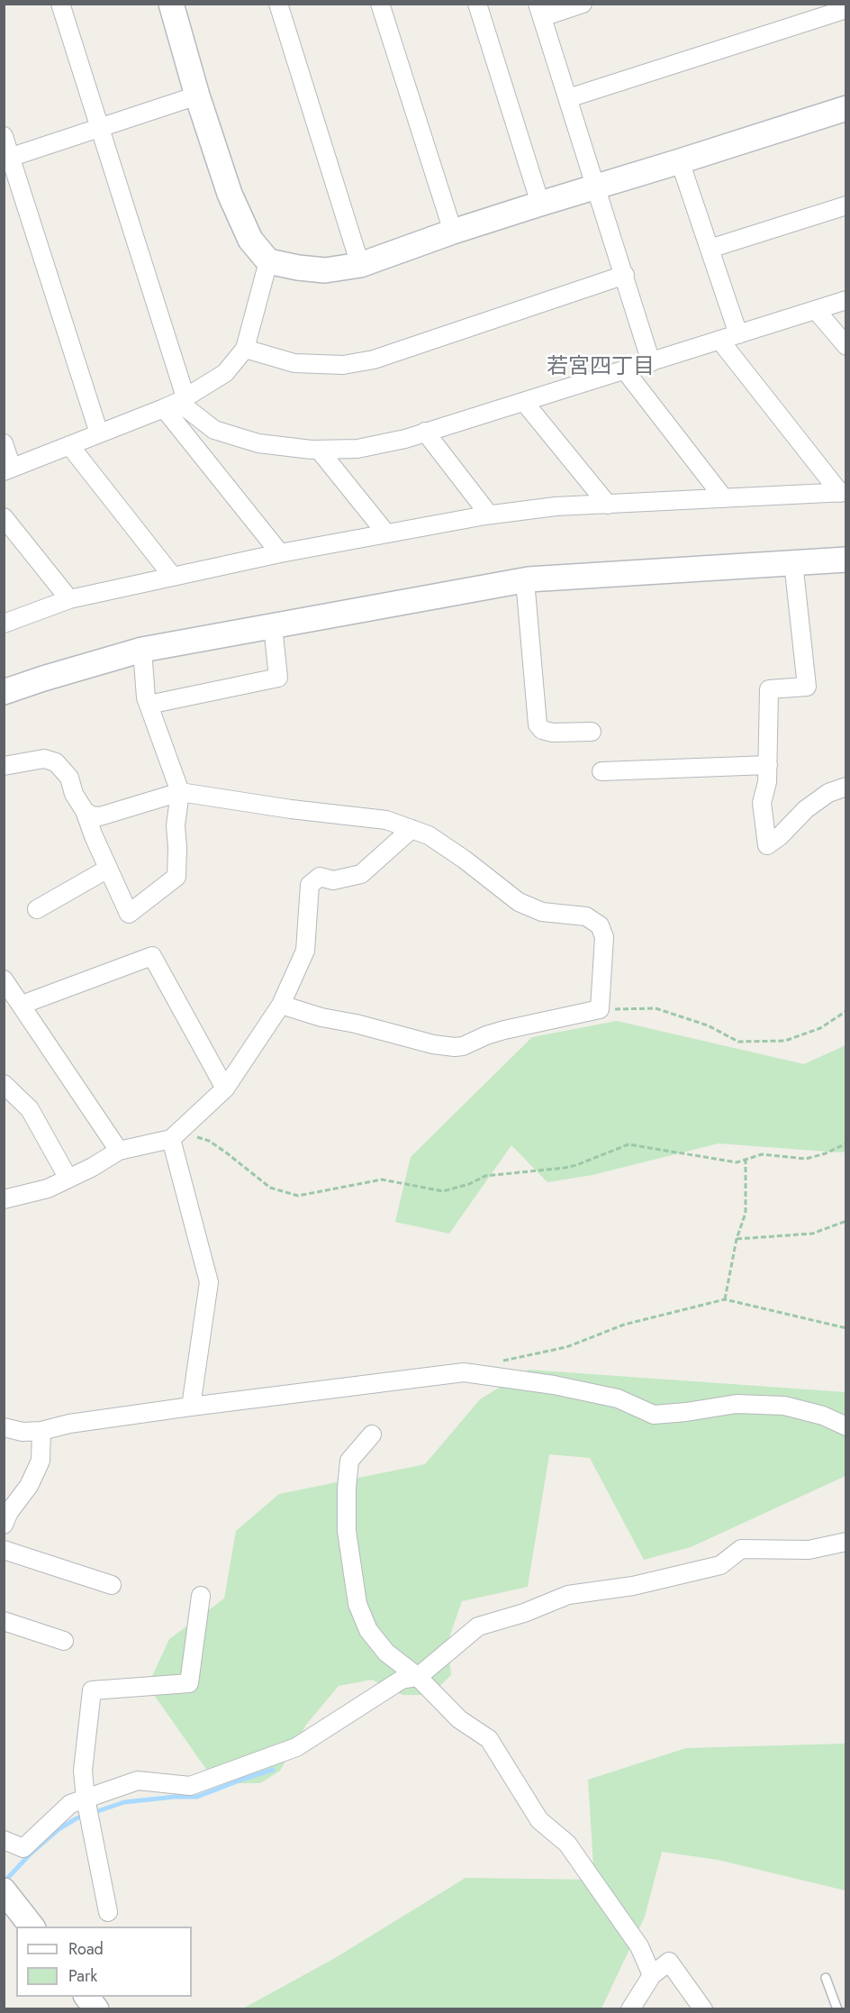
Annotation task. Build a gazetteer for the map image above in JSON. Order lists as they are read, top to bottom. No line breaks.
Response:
{"districts":["若宮四丁目"],"legend":["Road","Park"]}
